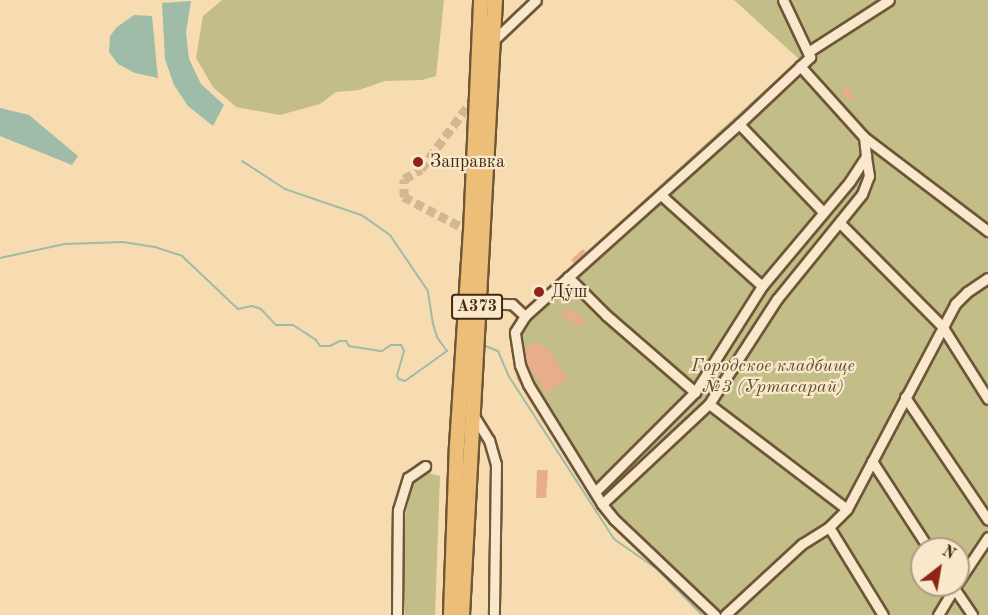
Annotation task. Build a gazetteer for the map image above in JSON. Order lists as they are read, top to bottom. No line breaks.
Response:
{"streets":{"highway":["A373"]},"parks":["Городское кладбище №3 (Уртасарай)"],"places":["Заправка","Душ"],"north":"top right"}
